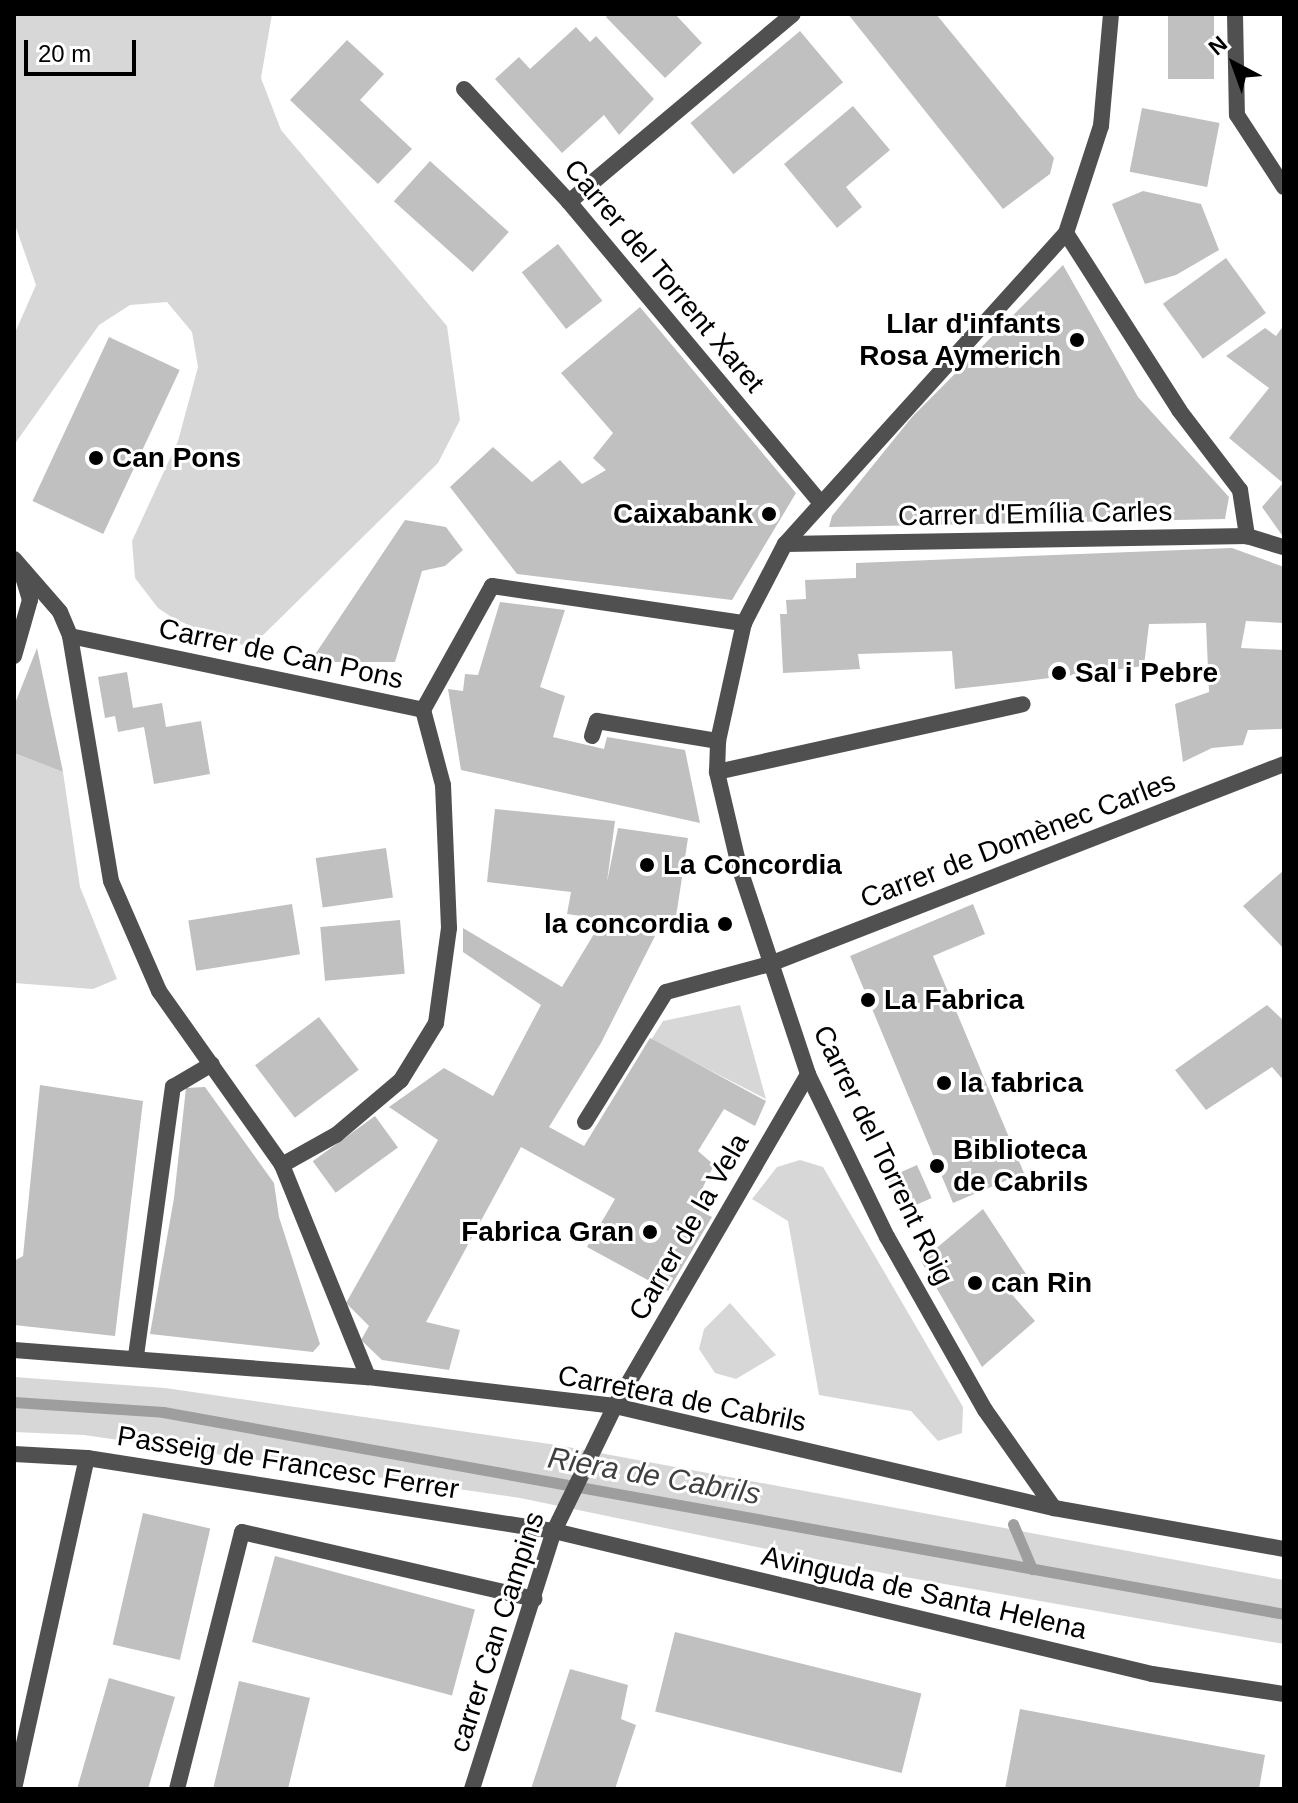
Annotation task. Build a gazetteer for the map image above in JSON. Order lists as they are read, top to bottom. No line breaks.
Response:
{"streets":{"street":["Carrer del Torrent Xaret","Carrer d'Emília Carles","Carrer de Can Pons","Carrer de Domènec Carles","Carrer del Torrent Roig","Carrer de la Vela","Carretera de Cabrils","Passeig de Francesc Ferrer","Avinguda de Santa Helena","carrer Can Campins"]},"crossings":[["Carrer del Torrent Xaret","Carrer del Torrent Roig"],["Carrer d'Emília Carles","Carrer del Torrent Roig"],["Carrer de Can Pons","Carrer del Torrent Roig"],["Carrer de Domènec Carles","Carrer del Torrent Roig"],["Carrer del Torrent Roig","Carrer de la Vela"],["Carrer del Torrent Roig","Carretera de Cabrils"],["Carrer de la Vela","Carretera de Cabrils"],["Carrer de la Vela","carrer Can Campins"],["Carretera de Cabrils","carrer Can Campins"],["Passeig de Francesc Ferrer","Avinguda de Santa Helena"],["Passeig de Francesc Ferrer","carrer Can Campins"],["Avinguda de Santa Helena","carrer Can Campins"]],"water":["Riera de Cabrils"],"places":["Llar d'infants Rosa Aymerich","Can Pons","Caixabank","Sal i Pebre","La Concordia","la concordia","La Fabrica","la fabrica","Biblioteca de Cabrils","Fabrica Gran","can Rin"],"scale_bar":"20 m","north":"top left"}
